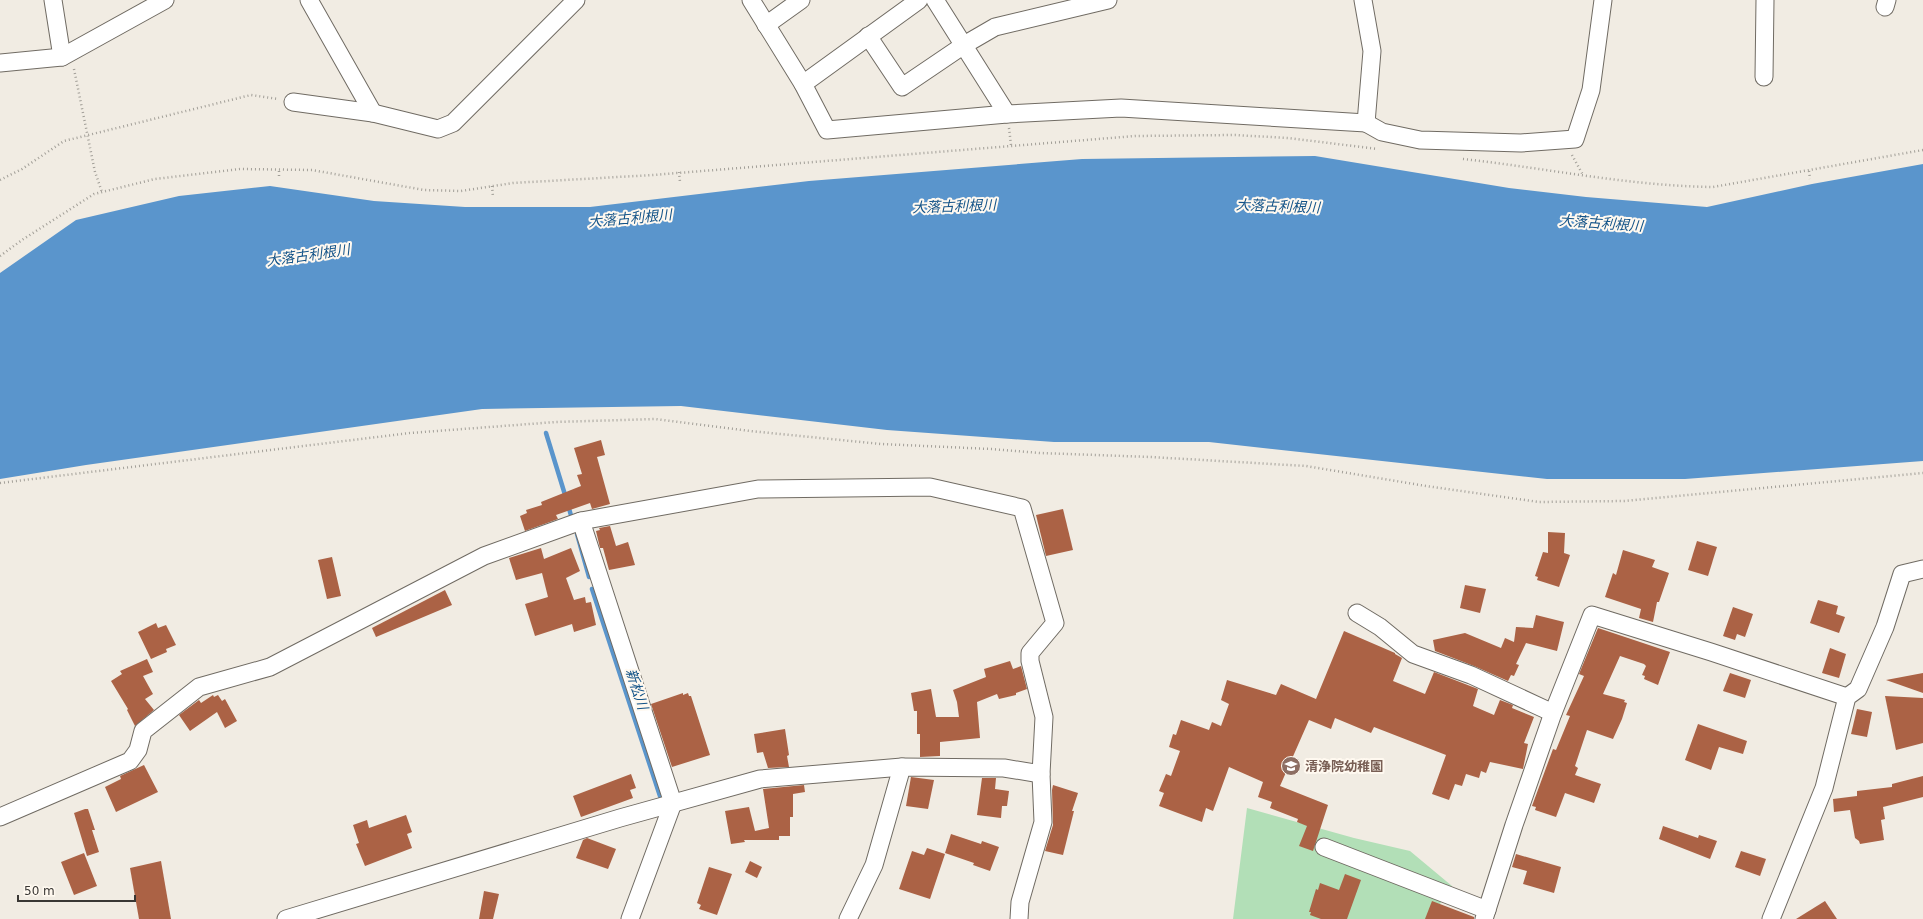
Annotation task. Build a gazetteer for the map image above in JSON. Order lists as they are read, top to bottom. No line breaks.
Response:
{"water":["大落古利根川","新松川"],"places":{"school or university":["清浄院幼稚園"]},"scale_bar":"50 m"}
